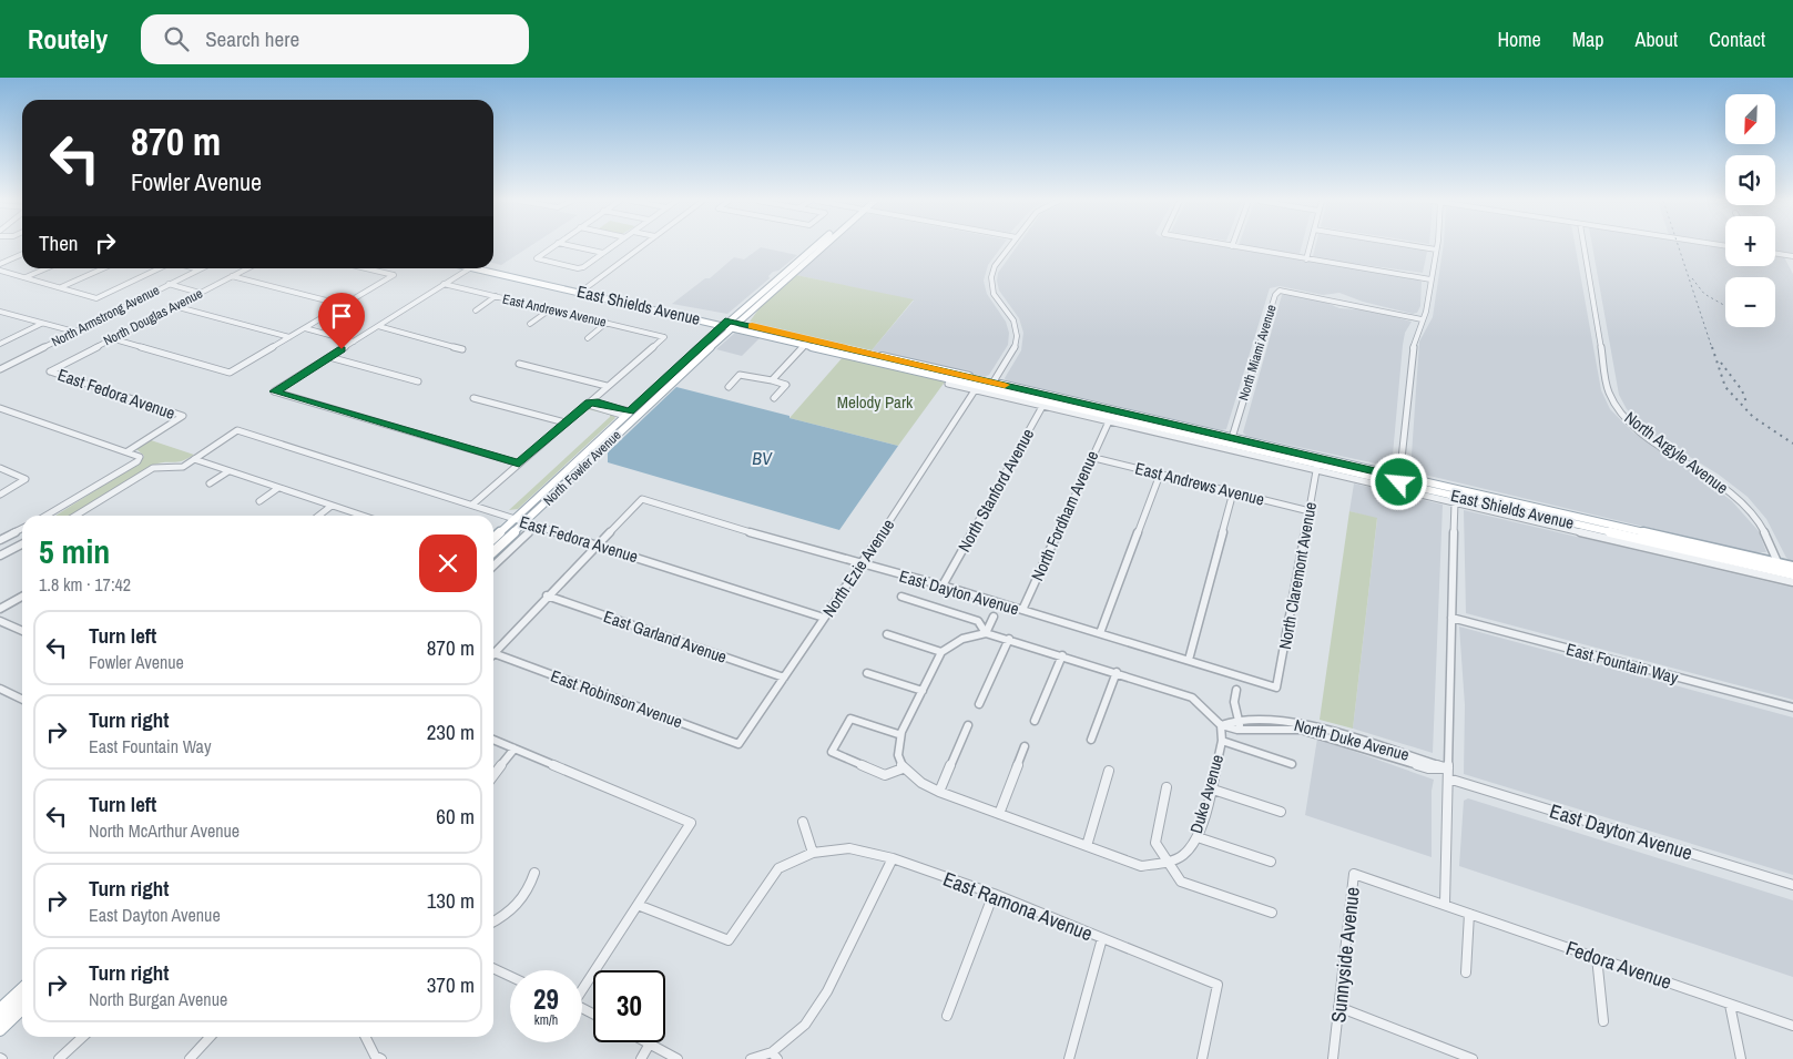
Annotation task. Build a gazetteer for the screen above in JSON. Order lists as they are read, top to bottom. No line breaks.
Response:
{"streets":{"main road":["East Shields Avenue","North Fowler Avenue"],"street":["East Andrews Avenue","North Armstrong Avenue","North Douglas Avenue","North Miami Avenue","East Fedora Avenue","North Argyle Avenue","North Stanford Avenue","North Fordham Avenue","North Ezie Avenue","North Claremont Avenue","East Dayton Avenue","East Garland Avenue","East Fountain Way","East Robinson Avenue","North Duke Avenue","Duke Avenue","East Ramona Avenue","Sunnyside Avenue","Fedora Avenue"]},"crossings":[["East Shields Avenue","North Miami Avenue"],["East Shields Avenue","North Argyle Avenue"],["East Shields Avenue","North Fowler Avenue"],["East Shields Avenue","North Stanford Avenue"],["East Shields Avenue","North Fordham Avenue"],["East Shields Avenue","North Ezie Avenue"],["East Shields Avenue","North Claremont Avenue"],["East Andrews Avenue","North Fordham Avenue"],["East Andrews Avenue","North Claremont Avenue"],["North Douglas Avenue","East Fedora Avenue"],["East Fedora Avenue","North Fowler Avenue"],["East Fedora Avenue","North Ezie Avenue"],["East Fedora Avenue","East Dayton Avenue"],["North Stanford Avenue","East Dayton Avenue"],["North Fordham Avenue","East Dayton Avenue"],["North Ezie Avenue","East Dayton Avenue"],["North Ezie Avenue","East Garland Avenue"],["North Ezie Avenue","East Robinson Avenue"],["North Claremont Avenue","East Dayton Avenue"],["North Duke Avenue","Duke Avenue"],["Sunnyside Avenue","Fedora Avenue"]],"water":["BV"],"parks":["Melody Park"],"north":"bottom left","page":{"header":"Routely","search":"Search here","nav":["Home","Map","About","Contact"],"map_buttons":["+","−"],"turn":["870 m","Fowler Avenue"],"then":"Then","heading":["5 min","1.8 km · 17:42"],"list":[{"name":"Turn left","note":"Fowler Avenue","value":"870 m"},{"name":"Turn right","note":"East Fountain Way","value":"230 m"},{"name":"Turn left","note":"North McArthur Avenue","value":"60 m"},{"name":"Turn right","note":"East Dayton Avenue","value":"130 m"},{"name":"Turn right","note":"North Burgan Avenue","value":"370 m"}],"speed":"29 km/h","limit":"30"}}
